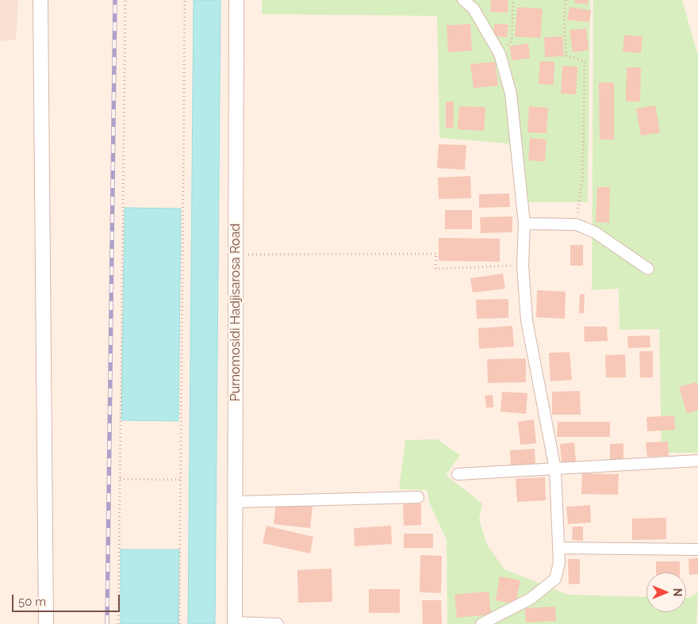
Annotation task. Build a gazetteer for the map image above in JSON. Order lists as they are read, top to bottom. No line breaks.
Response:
{"streets":{"street":["Purnomosidi Hadjisarosa Road"]},"scale_bar":"50 m","north":"right"}
